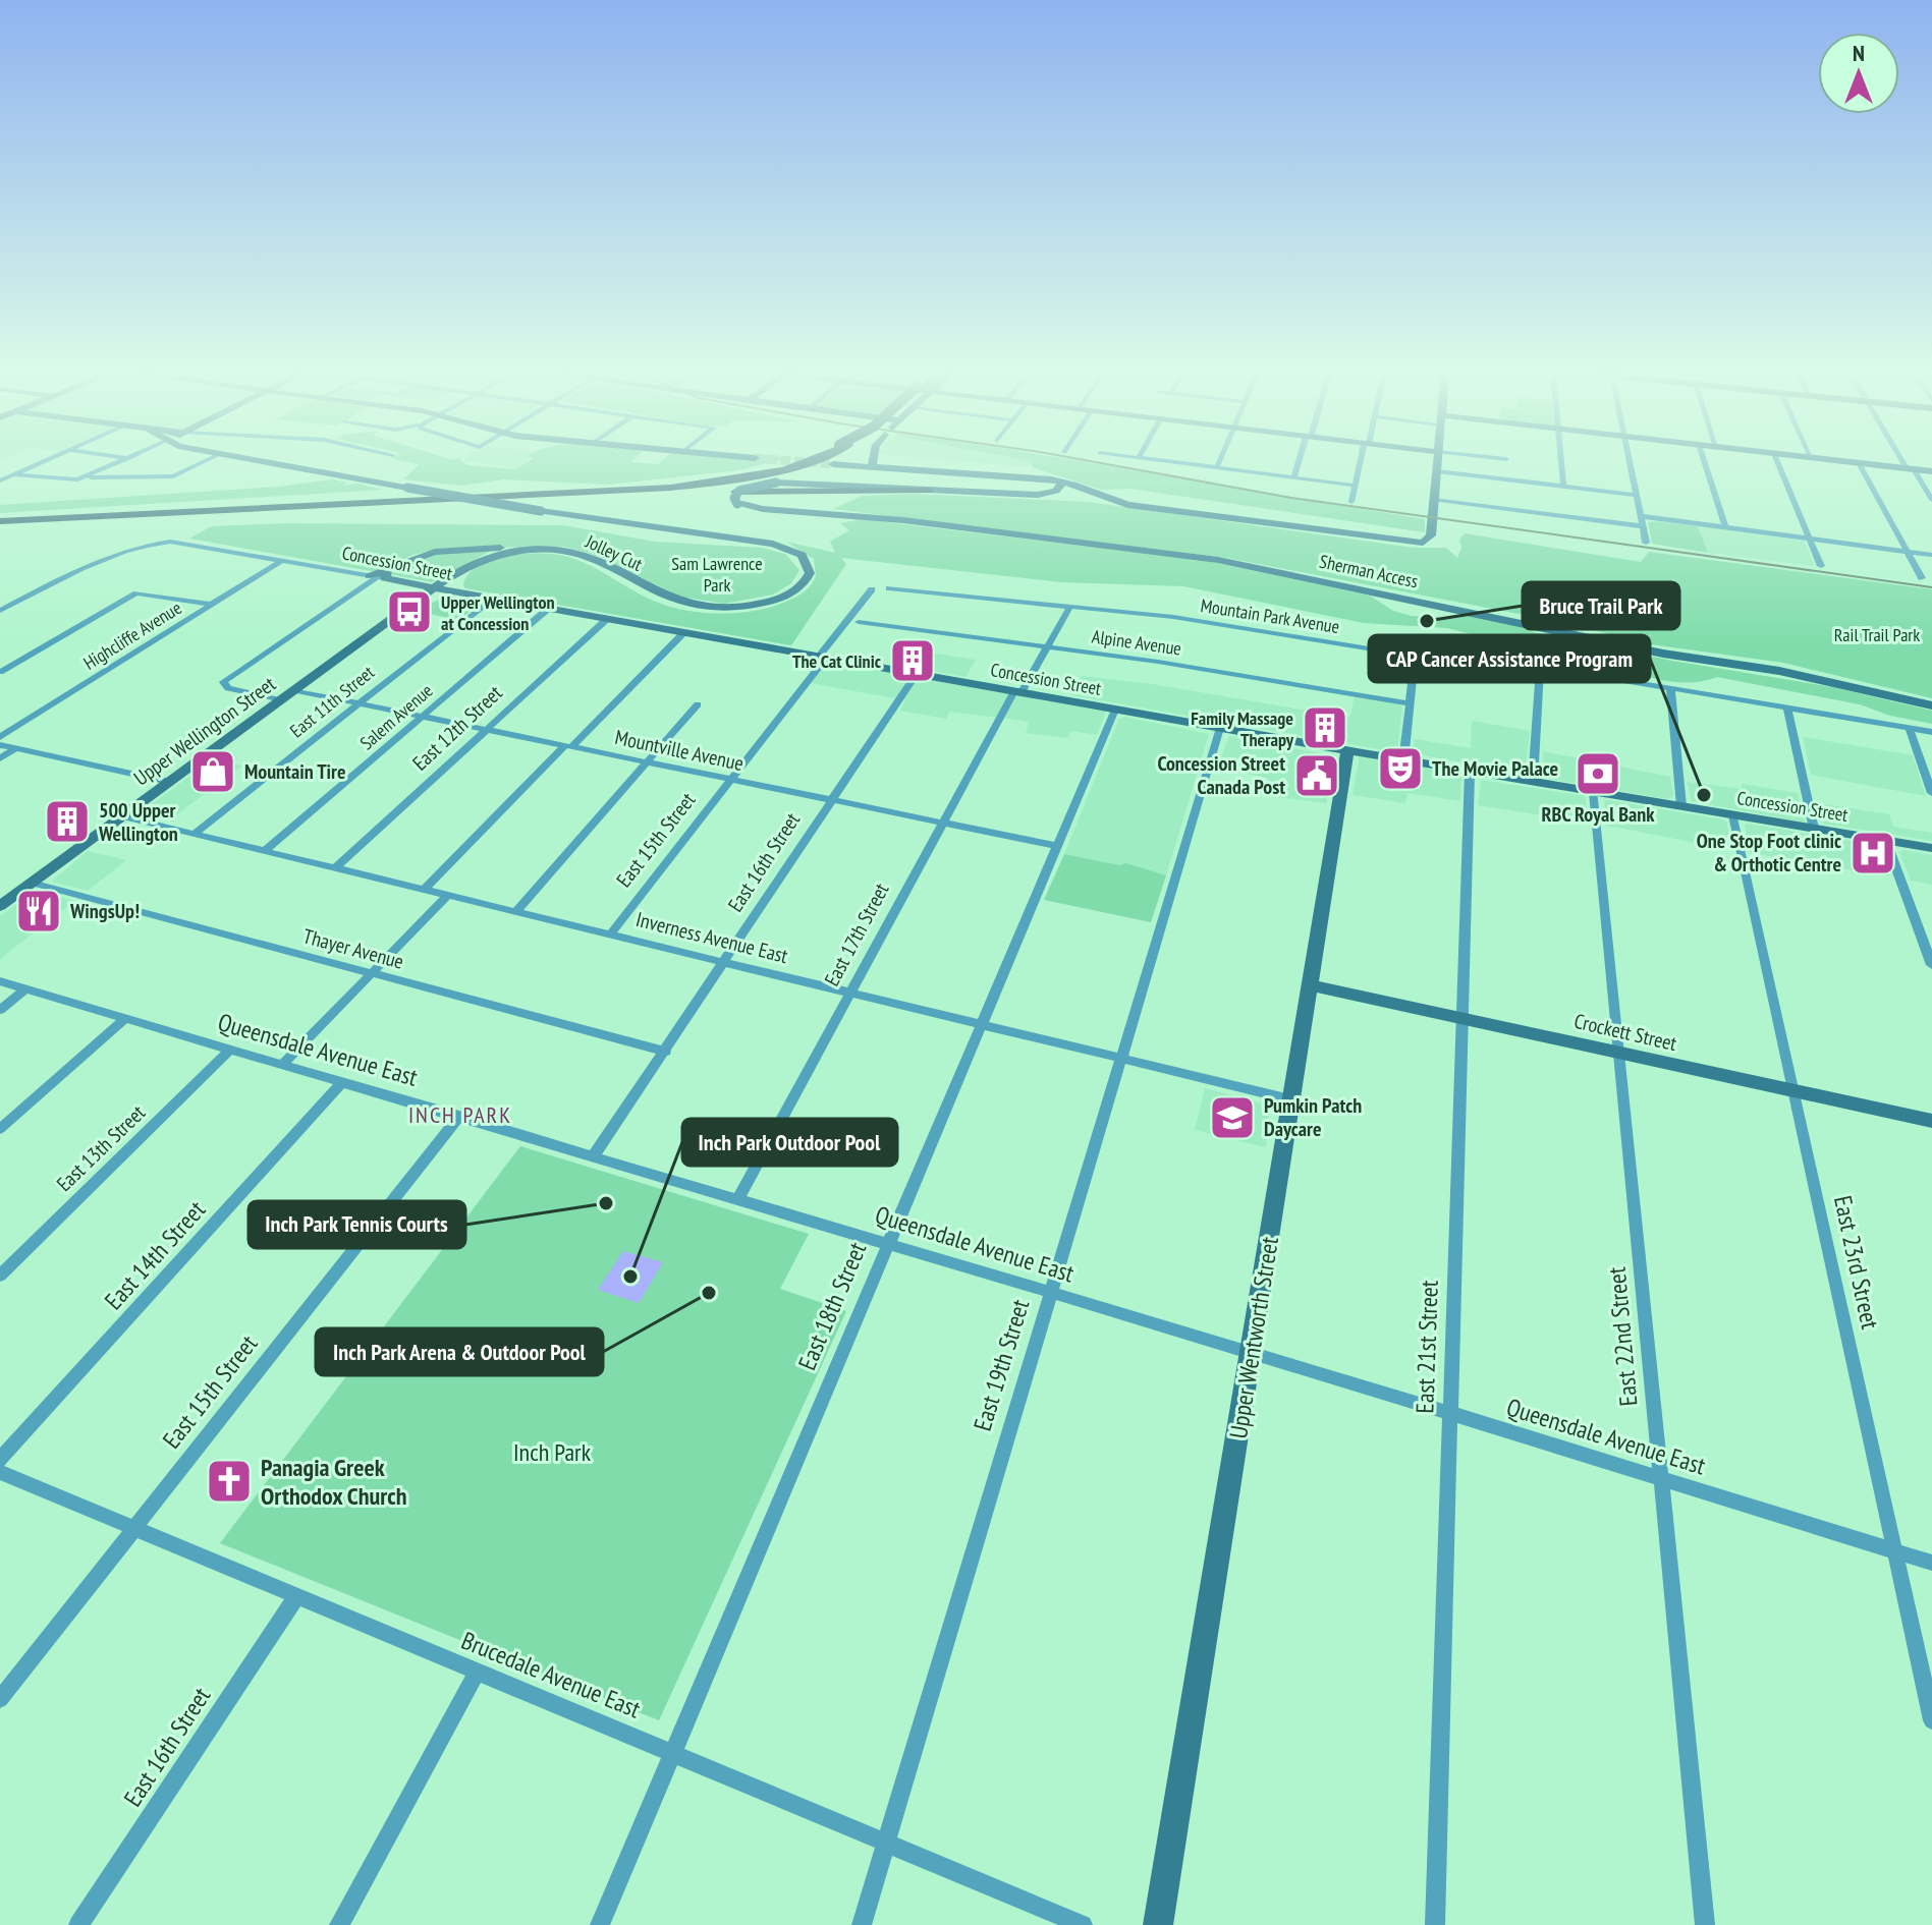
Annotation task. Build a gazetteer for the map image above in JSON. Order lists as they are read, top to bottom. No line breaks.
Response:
{"streets":{"main road":["Jolley Cut","Concession Street","Sherman Access","Upper Wellington Street","Crockett Street","Upper Wentworth Street"],"street":["Mountain Park Avenue","Highcliffe Avenue","Alpine Avenue","East 11th Street","Salem Avenue","East 12th Street","Mountville Avenue","East 15th Street","East 16th Street","East 17th Street","Inverness Avenue East","Thayer Avenue","Queensdale Avenue East","East 13th Street","East 14th Street","East 23rd Street","East 18th Street","East 22nd Street","East 21st Street","East 19th Street","Brucedale Avenue East"]},"crossings":[["Jolley Cut","Concession Street"],["Jolley Cut","Upper Wellington Street"],["Concession Street","Highcliffe Avenue"],["Concession Street","East 11th Street"],["Concession Street","Salem Avenue"],["Concession Street","East 12th Street"],["Concession Street","Upper Wellington Street"],["Concession Street","East 15th Street"],["Concession Street","East 16th Street"],["Concession Street","East 17th Street"],["Concession Street","East 23rd Street"],["Concession Street","East 18th Street"],["Concession Street","East 22nd Street"],["Concession Street","Upper Wentworth Street"],["Concession Street","East 21st Street"],["Concession Street","East 19th Street"],["Mountain Park Avenue","East 17th Street"],["Alpine Avenue","East 17th Street"],["East 11th Street","Mountville Avenue"],["East 11th Street","Inverness Avenue East"],["Salem Avenue","Mountville Avenue"],["Salem Avenue","Inverness Avenue East"],["East 12th Street","Mountville Avenue"],["East 12th Street","Inverness Avenue East"],["Upper Wellington Street","Mountville Avenue"],["Upper Wellington Street","Inverness Avenue East"],["Upper Wellington Street","Thayer Avenue"],["Mountville Avenue","East 15th Street"],["Mountville Avenue","East 16th Street"],["Mountville Avenue","East 17th Street"],["Mountville Avenue","East 18th Street"],["East 15th Street","Inverness Avenue East"],["East 15th Street","Queensdale Avenue East"],["East 15th Street","Brucedale Avenue East"],["East 16th Street","Inverness Avenue East"],["East 16th Street","Thayer Avenue"],["East 16th Street","Queensdale Avenue East"],["East 16th Street","Brucedale Avenue East"],["East 17th Street","Inverness Avenue East"],["East 17th Street","Queensdale Avenue East"],["Inverness Avenue East","East 18th Street"],["Inverness Avenue East","Upper Wentworth Street"],["Inverness Avenue East","East 19th Street"],["Crockett Street","East 23rd Street"],["Crockett Street","East 22nd Street"],["Crockett Street","Upper Wentworth Street"],["Crockett Street","East 21st Street"],["Queensdale Avenue East","East 13th Street"],["Queensdale Avenue East","East 14th Street"],["Queensdale Avenue East","East 23rd Street"],["Queensdale Avenue East","East 18th Street"],["Queensdale Avenue East","East 22nd Street"],["Queensdale Avenue East","Upper Wentworth Street"],["Queensdale Avenue East","East 21st Street"],["Queensdale Avenue East","East 19th Street"],["East 18th Street","Brucedale Avenue East"],["East 19th Street","Brucedale Avenue East"]],"districts":["INCH PARK"],"parks":["Sam Lawrence Park","Rail Trail Park","Inch Park"],"places":{"bus stop":["Upper Wellington at Concession"],"other":["Bruce Trail Park","CAP Cancer Assistance Program","Inch Park Tennis Courts","Inch Park Outdoor Pool","Inch Park Arena & Outdoor Pool"],"building":["The Cat Clinic","Family Massage Therapy","500 Upper Wellington"],"theatre":["The Movie Palace"],"shop":["Mountain Tire"],"bank":["RBC Royal Bank"],"public building":["Concession Street Canada Post"],"hospital":["One Stop Foot clinic & Orthotic Centre"],"restaurant":["WingsUp!"],"school or university":["Pumkin Patch Daycare"],"church":["Panagia Greek Orthodox Church"]},"north":"top"}
